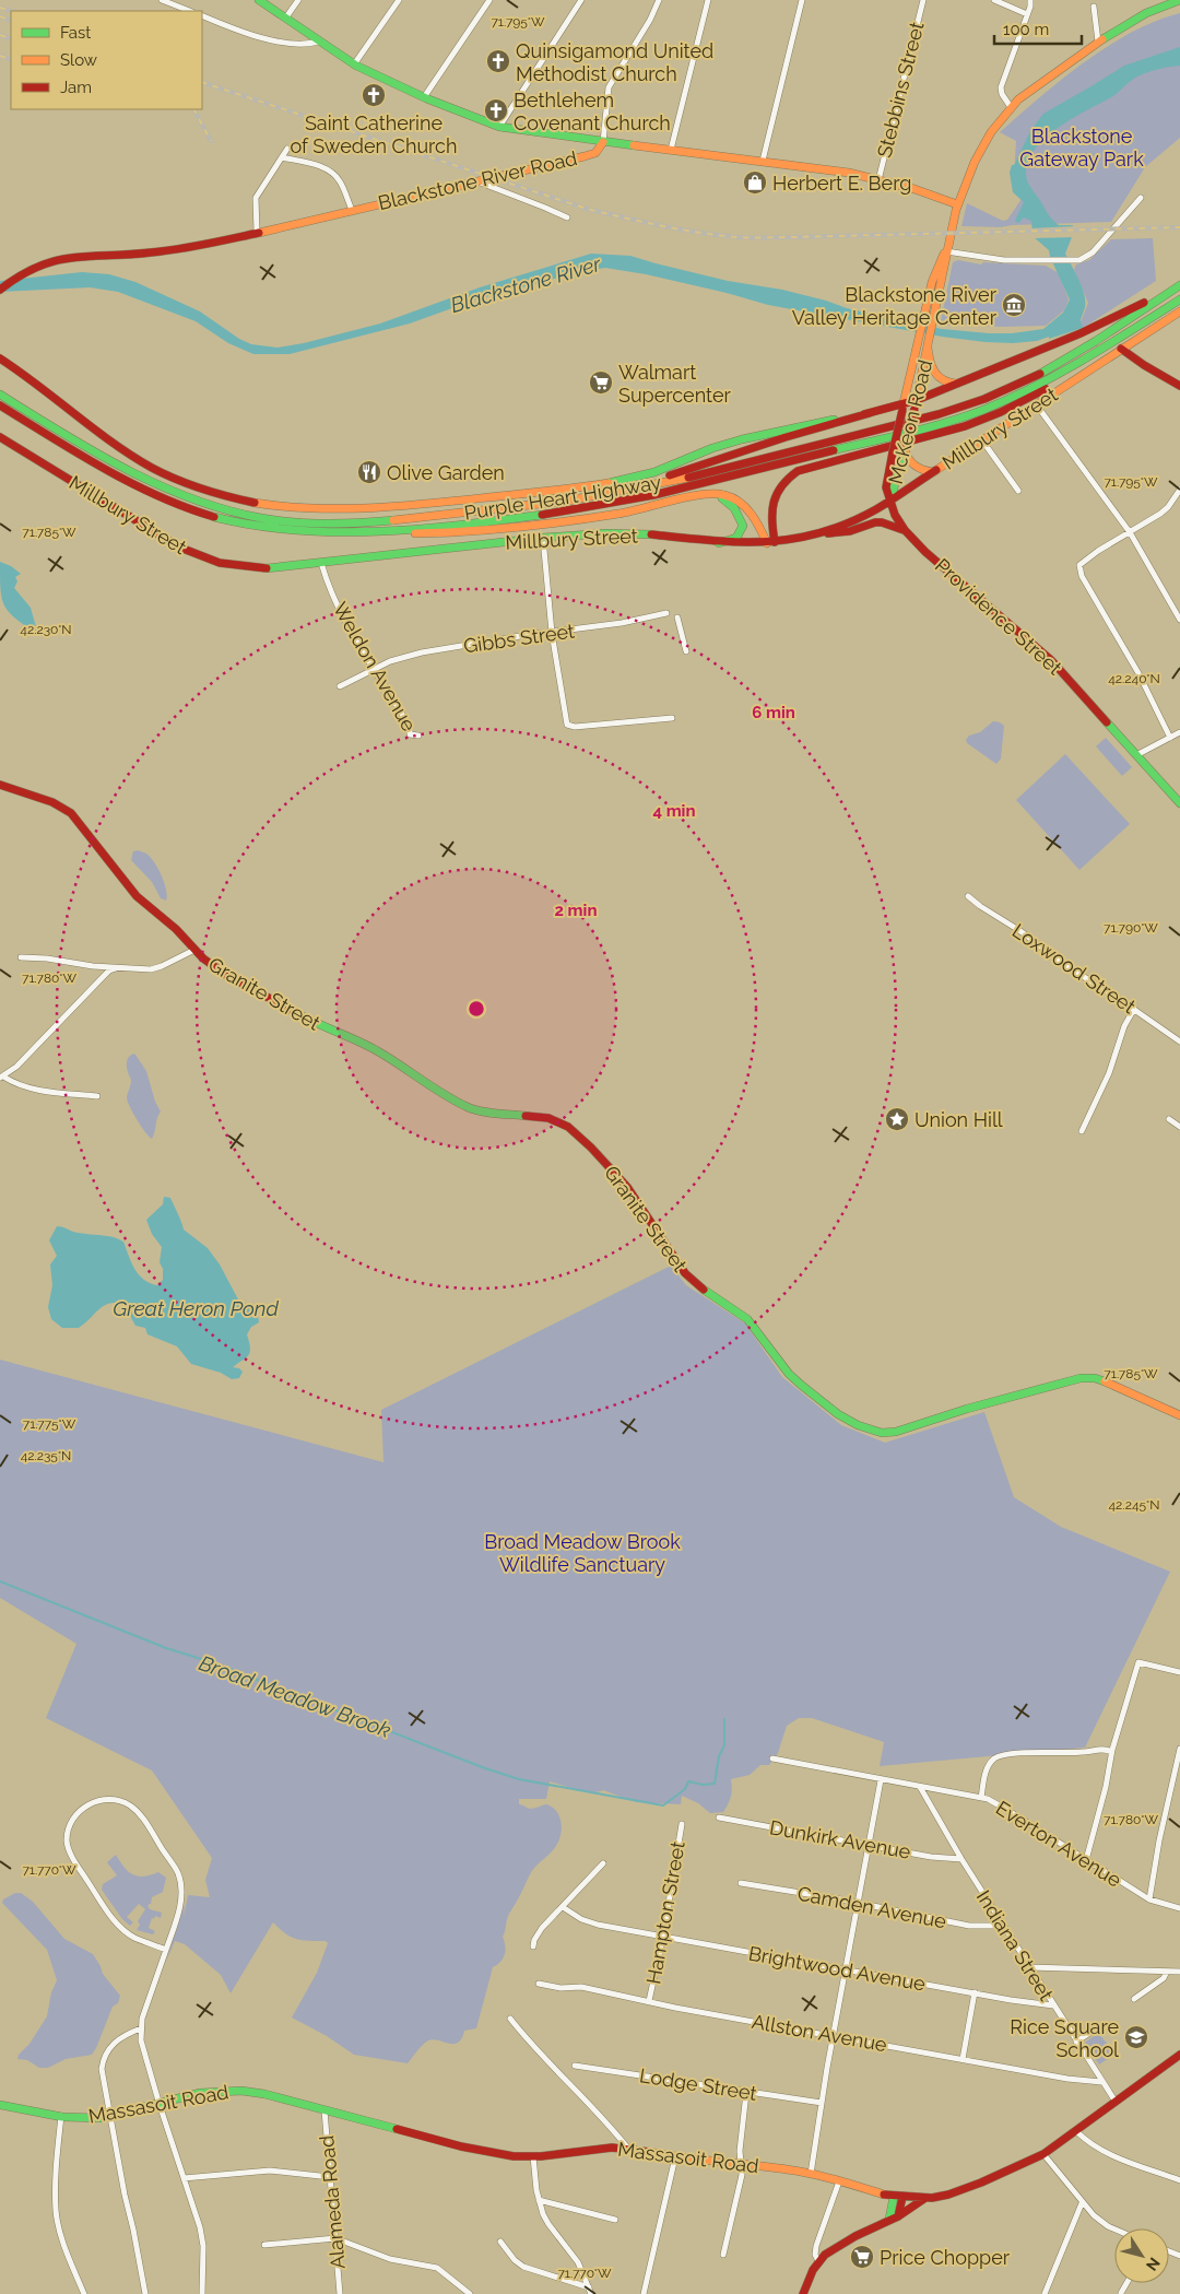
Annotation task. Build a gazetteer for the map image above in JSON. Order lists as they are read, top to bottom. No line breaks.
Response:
{"streets":{"main road":["Blackstone River Road","McKeon Road","Millbury Street","Purple Heart Highway","Providence Street","Granite Street","Massasoit Road"],"street":["Stebbins Street","Gibbs Street","Weldon Avenue","Loxwood Street","Dunkirk Avenue","Everton Avenue","Camden Avenue","Hampton Street","Indiana Street","Brightwood Avenue","Allston Avenue","Lodge Street","Alameda Road"]},"crossings":[["McKeon Road","Millbury Street"],["McKeon Road","Providence Street"],["Millbury Street","Providence Street"],["Millbury Street","Weldon Avenue"],["Gibbs Street","Weldon Avenue"],["Dunkirk Avenue","Indiana Street"],["Everton Avenue","Indiana Street"],["Camden Avenue","Indiana Street"],["Hampton Street","Brightwood Avenue"],["Hampton Street","Allston Avenue"],["Indiana Street","Brightwood Avenue"],["Indiana Street","Allston Avenue"],["Indiana Street","Massasoit Road"],["Massasoit Road","Alameda Road"]],"water":["Blackstone River","Great Heron Pond","Broad Meadow Brook"],"parks":["Blackstone Gateway Park","Broad Meadow Brook Wildlife Sanctuary"],"places":{"church":["Quinsigamond United Methodist Church","Saint Catherine of Sweden Church","Bethlehem Covenant Church"],"shop":["Herbert E. Berg"],"museum":["Blackstone River Valley Heritage Center"],"supermarket":["Walmart Supercenter","Price Chopper"],"restaurant":["Olive Garden"],"place":["Union Hill"],"school or university":["Rice Square School"]},"legend":["Fast","Slow","Jam"],"scale_bar":"100 m","north":"bottom right","coordinates":["71.795°W","71.785°W","42.230°N","42.240°N","71.790°W","71.780°W","71.775°W","42.235°N","42.245°N","71.770°W"],"rings":["6 min","4 min","2 min"]}
